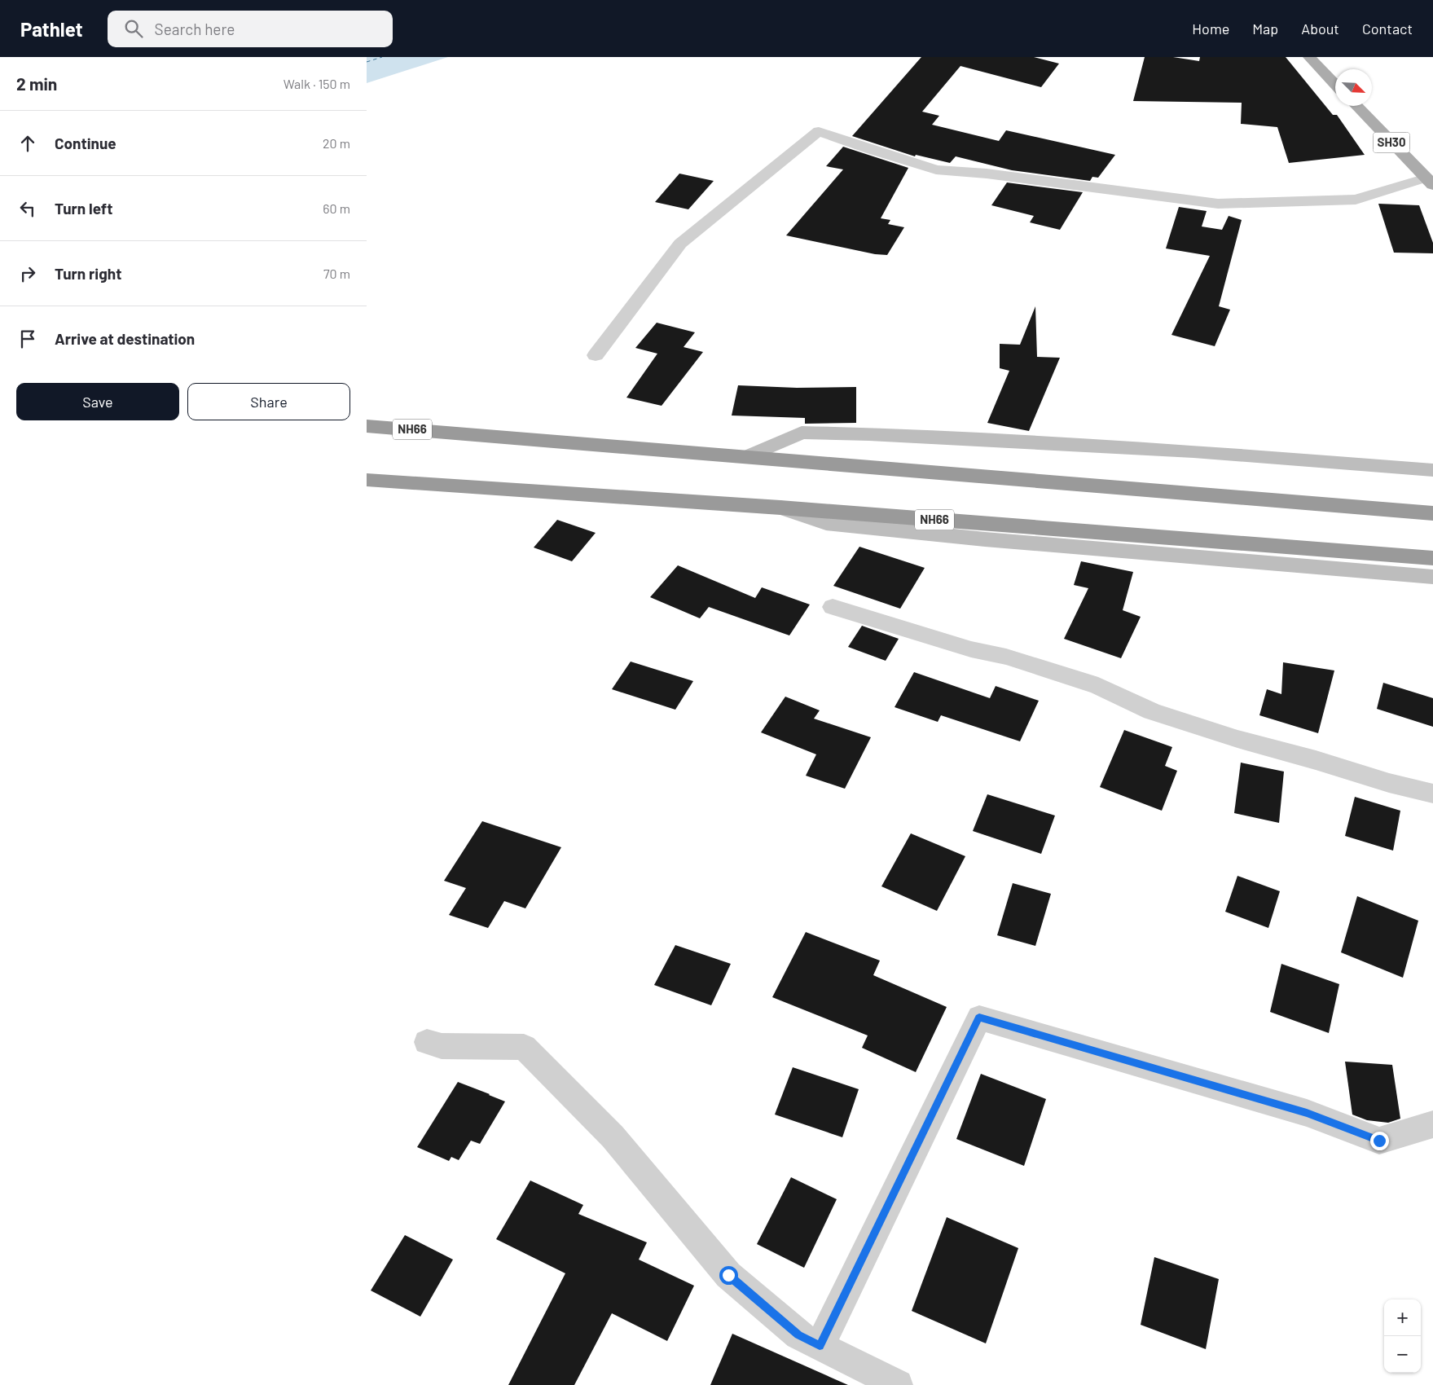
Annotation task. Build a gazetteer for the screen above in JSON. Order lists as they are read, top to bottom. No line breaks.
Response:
{"streets":{"highway":["NH66"],"main road":["SH30"]},"north":"bottom right","page":{"header":"Pathlet","search":"Search here","nav":["Home","Map","About","Contact"],"heading":["2 min","Walk · 150 m"],"list":[["Continue","20 m"],["Turn left","60 m"],["Turn right","70 m"],"Arrive at destination"],"buttons":["Save","Share"],"map_buttons":["+","−"]}}
